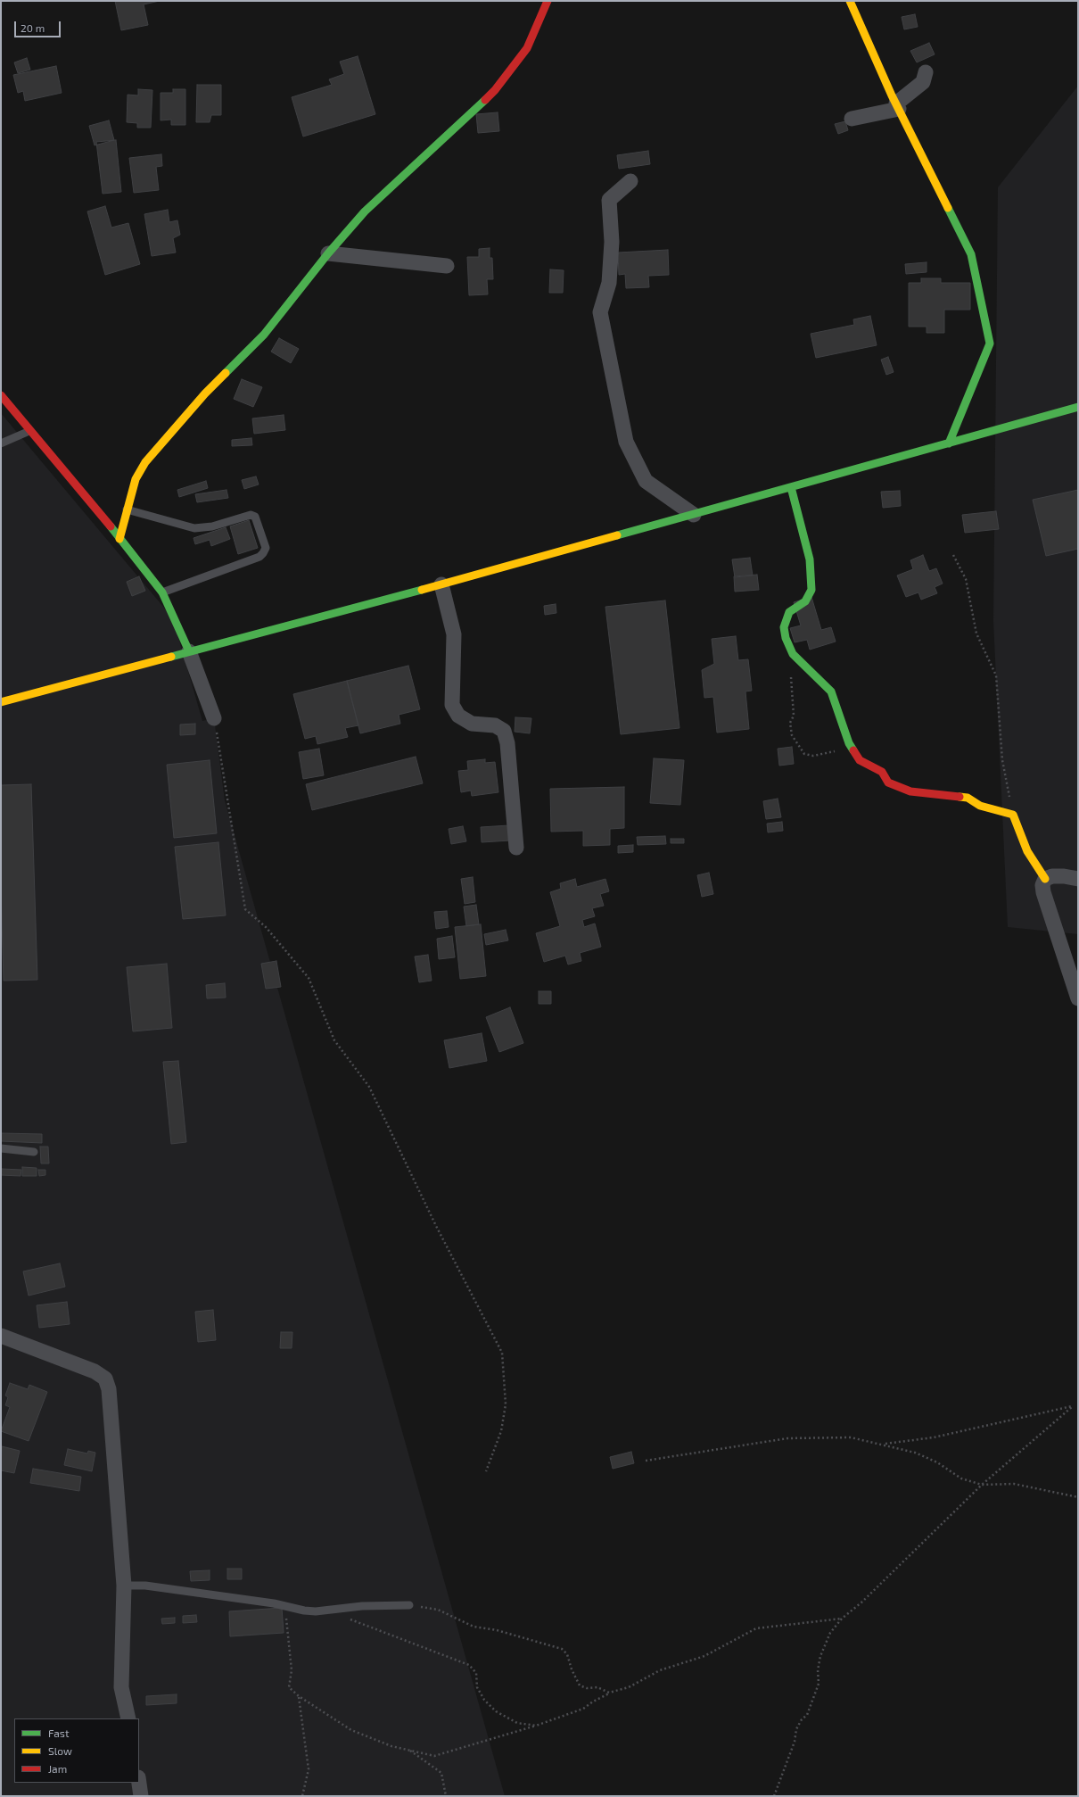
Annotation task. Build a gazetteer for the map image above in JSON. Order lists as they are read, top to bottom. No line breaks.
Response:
{"legend":["Fast","Slow","Jam"],"scale_bar":"20 m"}
